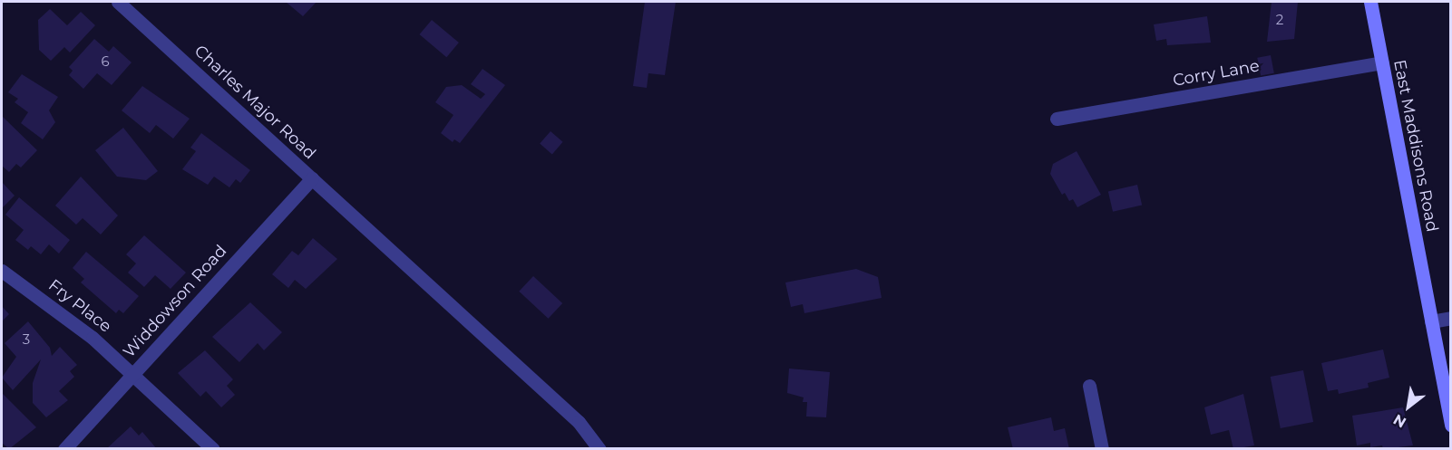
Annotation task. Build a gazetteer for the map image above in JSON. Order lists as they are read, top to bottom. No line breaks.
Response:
{"streets":{"street":["Corry Lane","Charles Major Road","East Maddisons Road","Widdowson Road","Fry Place"]},"crossings":[["Corry Lane","East Maddisons Road"],["Charles Major Road","Widdowson Road"],["Widdowson Road","Fry Place"]],"house_numbers":["2","6","3"],"north":"bottom left"}
